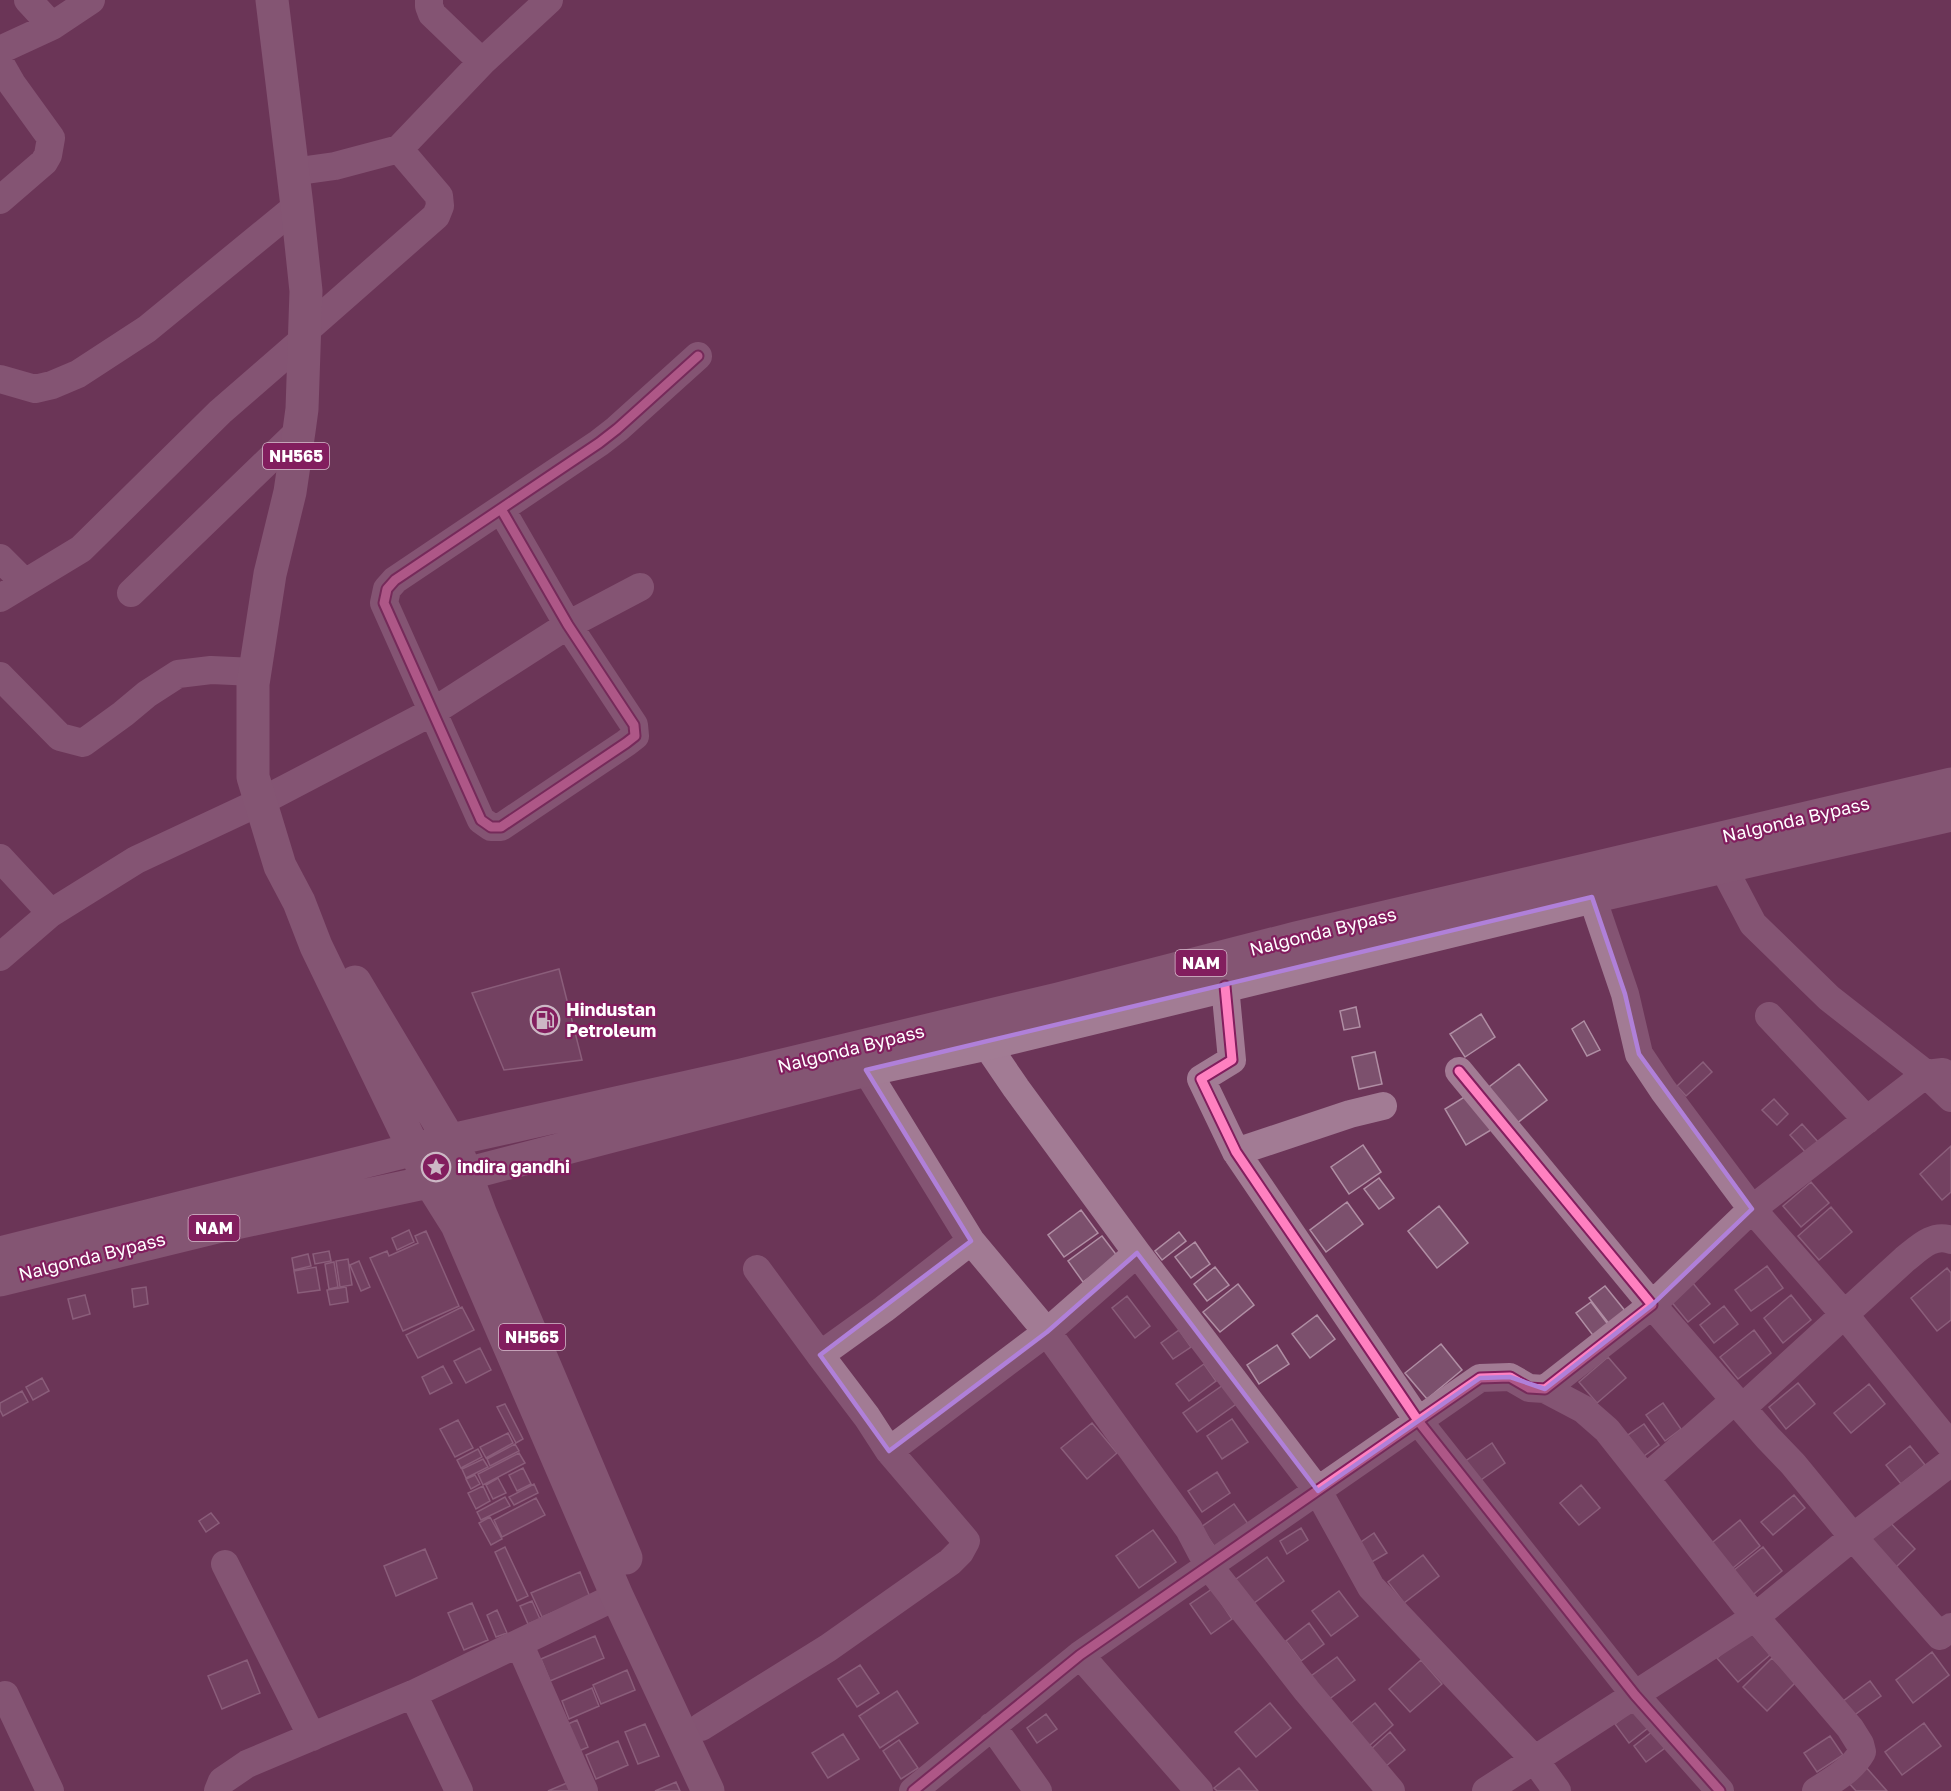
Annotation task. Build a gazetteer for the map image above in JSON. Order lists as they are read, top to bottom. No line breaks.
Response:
{"streets":{"highway":["NH565","Nalgonda Bypass","NAM"]},"crossings":[["NH565","Nalgonda Bypass"],["NH565","NAM"],["Nalgonda Bypass","NAM"]],"places":{"fuel station":["Hindustan Petroleum"],"place":["indira gandhi"]}}
